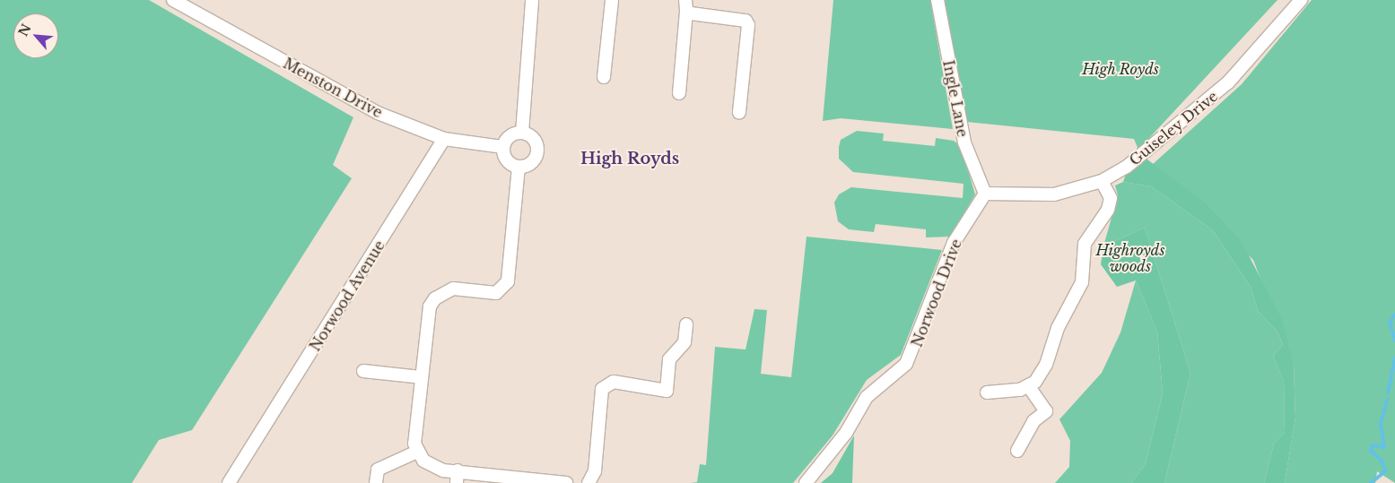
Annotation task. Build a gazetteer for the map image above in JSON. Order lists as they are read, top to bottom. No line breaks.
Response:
{"streets":{"street":["Menston Drive","Ingle Lane","Guiseley Drive","Norwood Drive","Norwood Avenue"]},"crossings":[["Menston Drive","Norwood Avenue"],["Ingle Lane","Guiseley Drive"],["Ingle Lane","Norwood Drive"],["Guiseley Drive","Norwood Drive"]],"districts":["High Royds"],"parks":["High Royds","Highroyds woods"],"north":"top left"}
